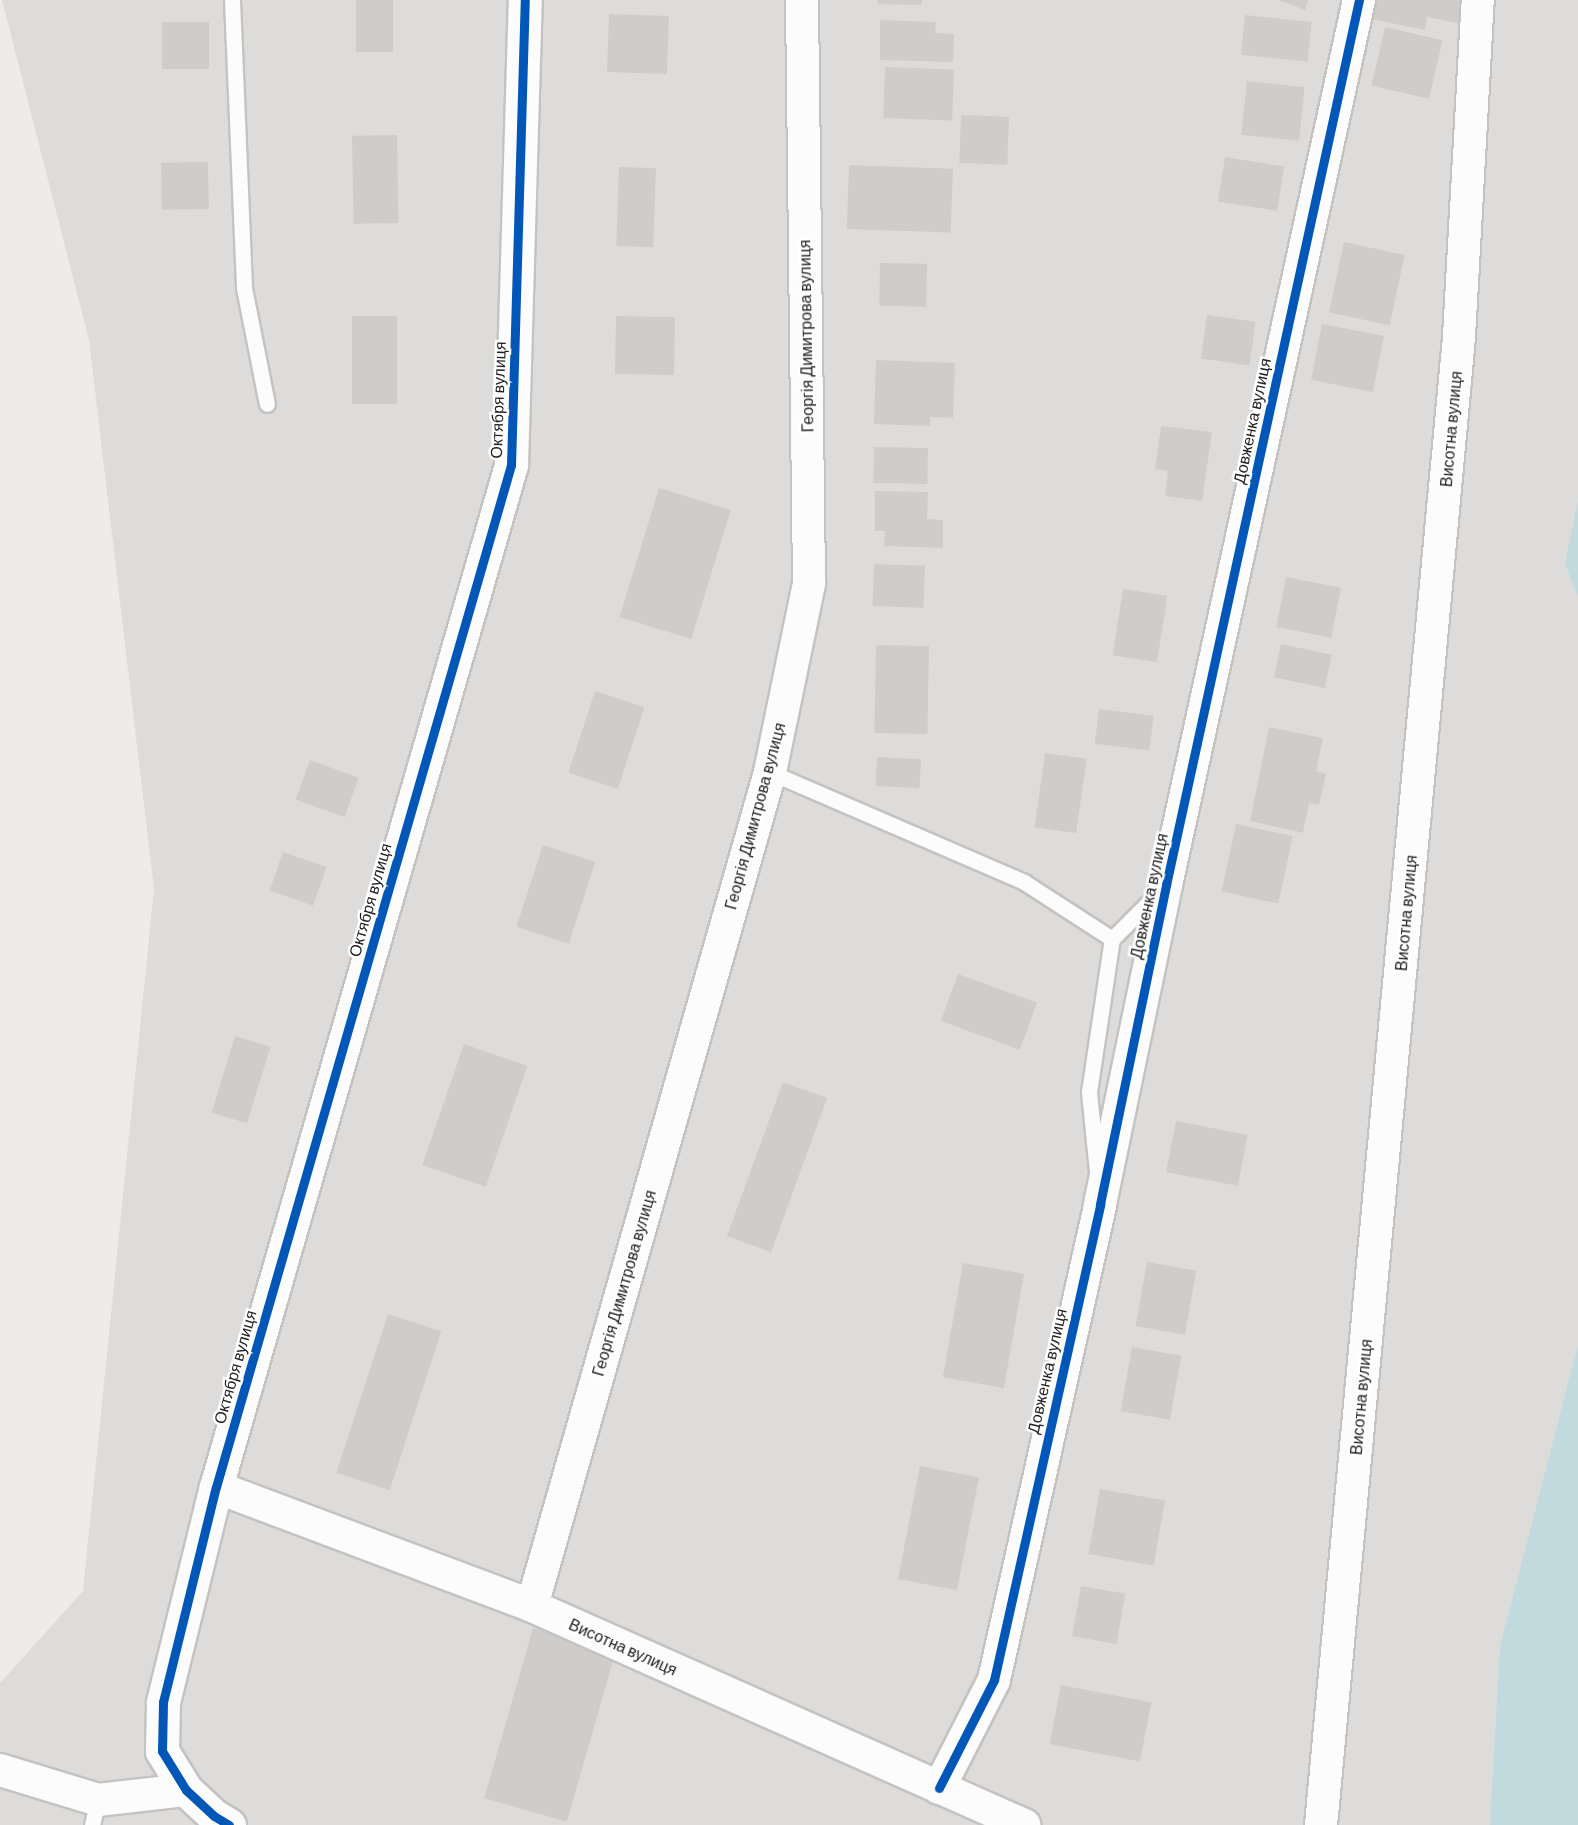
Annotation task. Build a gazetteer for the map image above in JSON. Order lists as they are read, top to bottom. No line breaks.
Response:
{"streets":{"street":["Георгія Димитрова вулиця","Октября вулиця","Довженка вулиця","Висотна вулиця"]},"crossings":[["Георгія Димитрова вулиця","Висотна вулиця"],["Октября вулиця","Висотна вулиця"],["Довженка вулиця","Висотна вулиця"]]}
